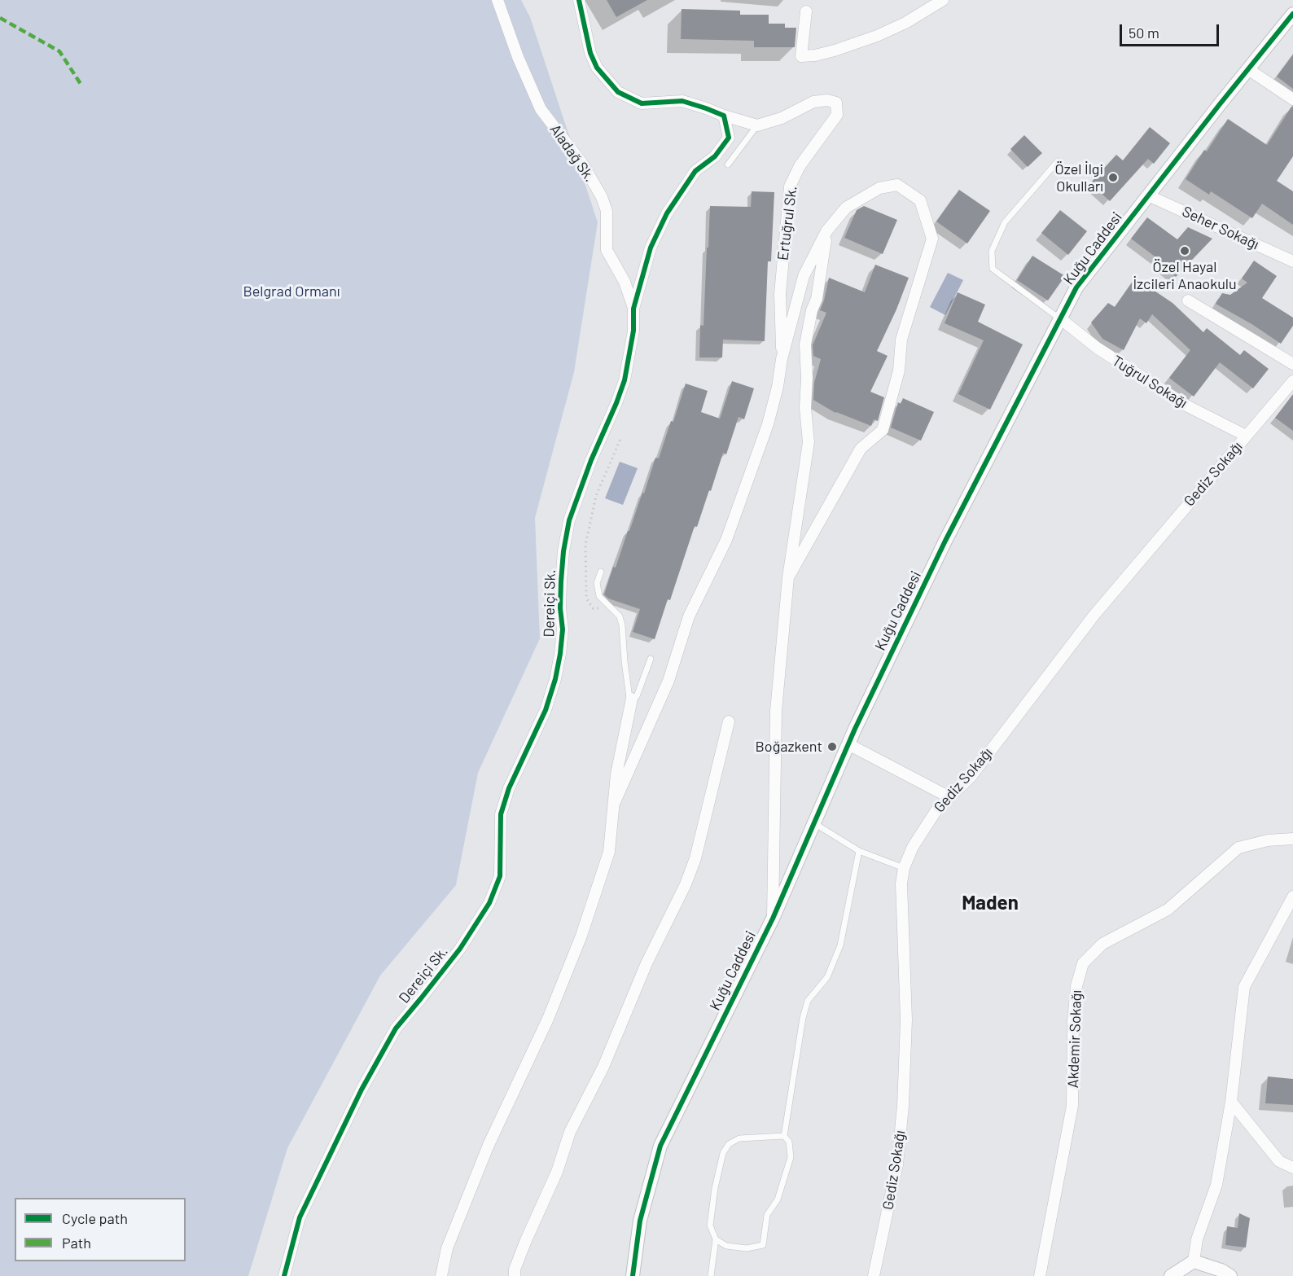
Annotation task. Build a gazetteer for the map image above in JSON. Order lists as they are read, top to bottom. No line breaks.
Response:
{"streets":{"street":["Aladağ Sk.","Ertuğrul Sk.","Seher Sokağı","Kuğu Caddesi","Tuğrul Sokağı","Gediz Sokağı","Dereiçi Sk.","Akdemir Sokağı"]},"crossings":[["Aladağ Sk.","Dereiçi Sk."],["Seher Sokağı","Kuğu Caddesi"],["Kuğu Caddesi","Tuğrul Sokağı"],["Tuğrul Sokağı","Gediz Sokağı"]],"districts":["Maden"],"parks":["Belgrad Ormanı"],"places":["Özel İlgi Okulları","Özel Hayal İzcileri Anaokulu","Boğazkent"],"legend":["Cycle path","Path"],"scale_bar":"50 m"}
